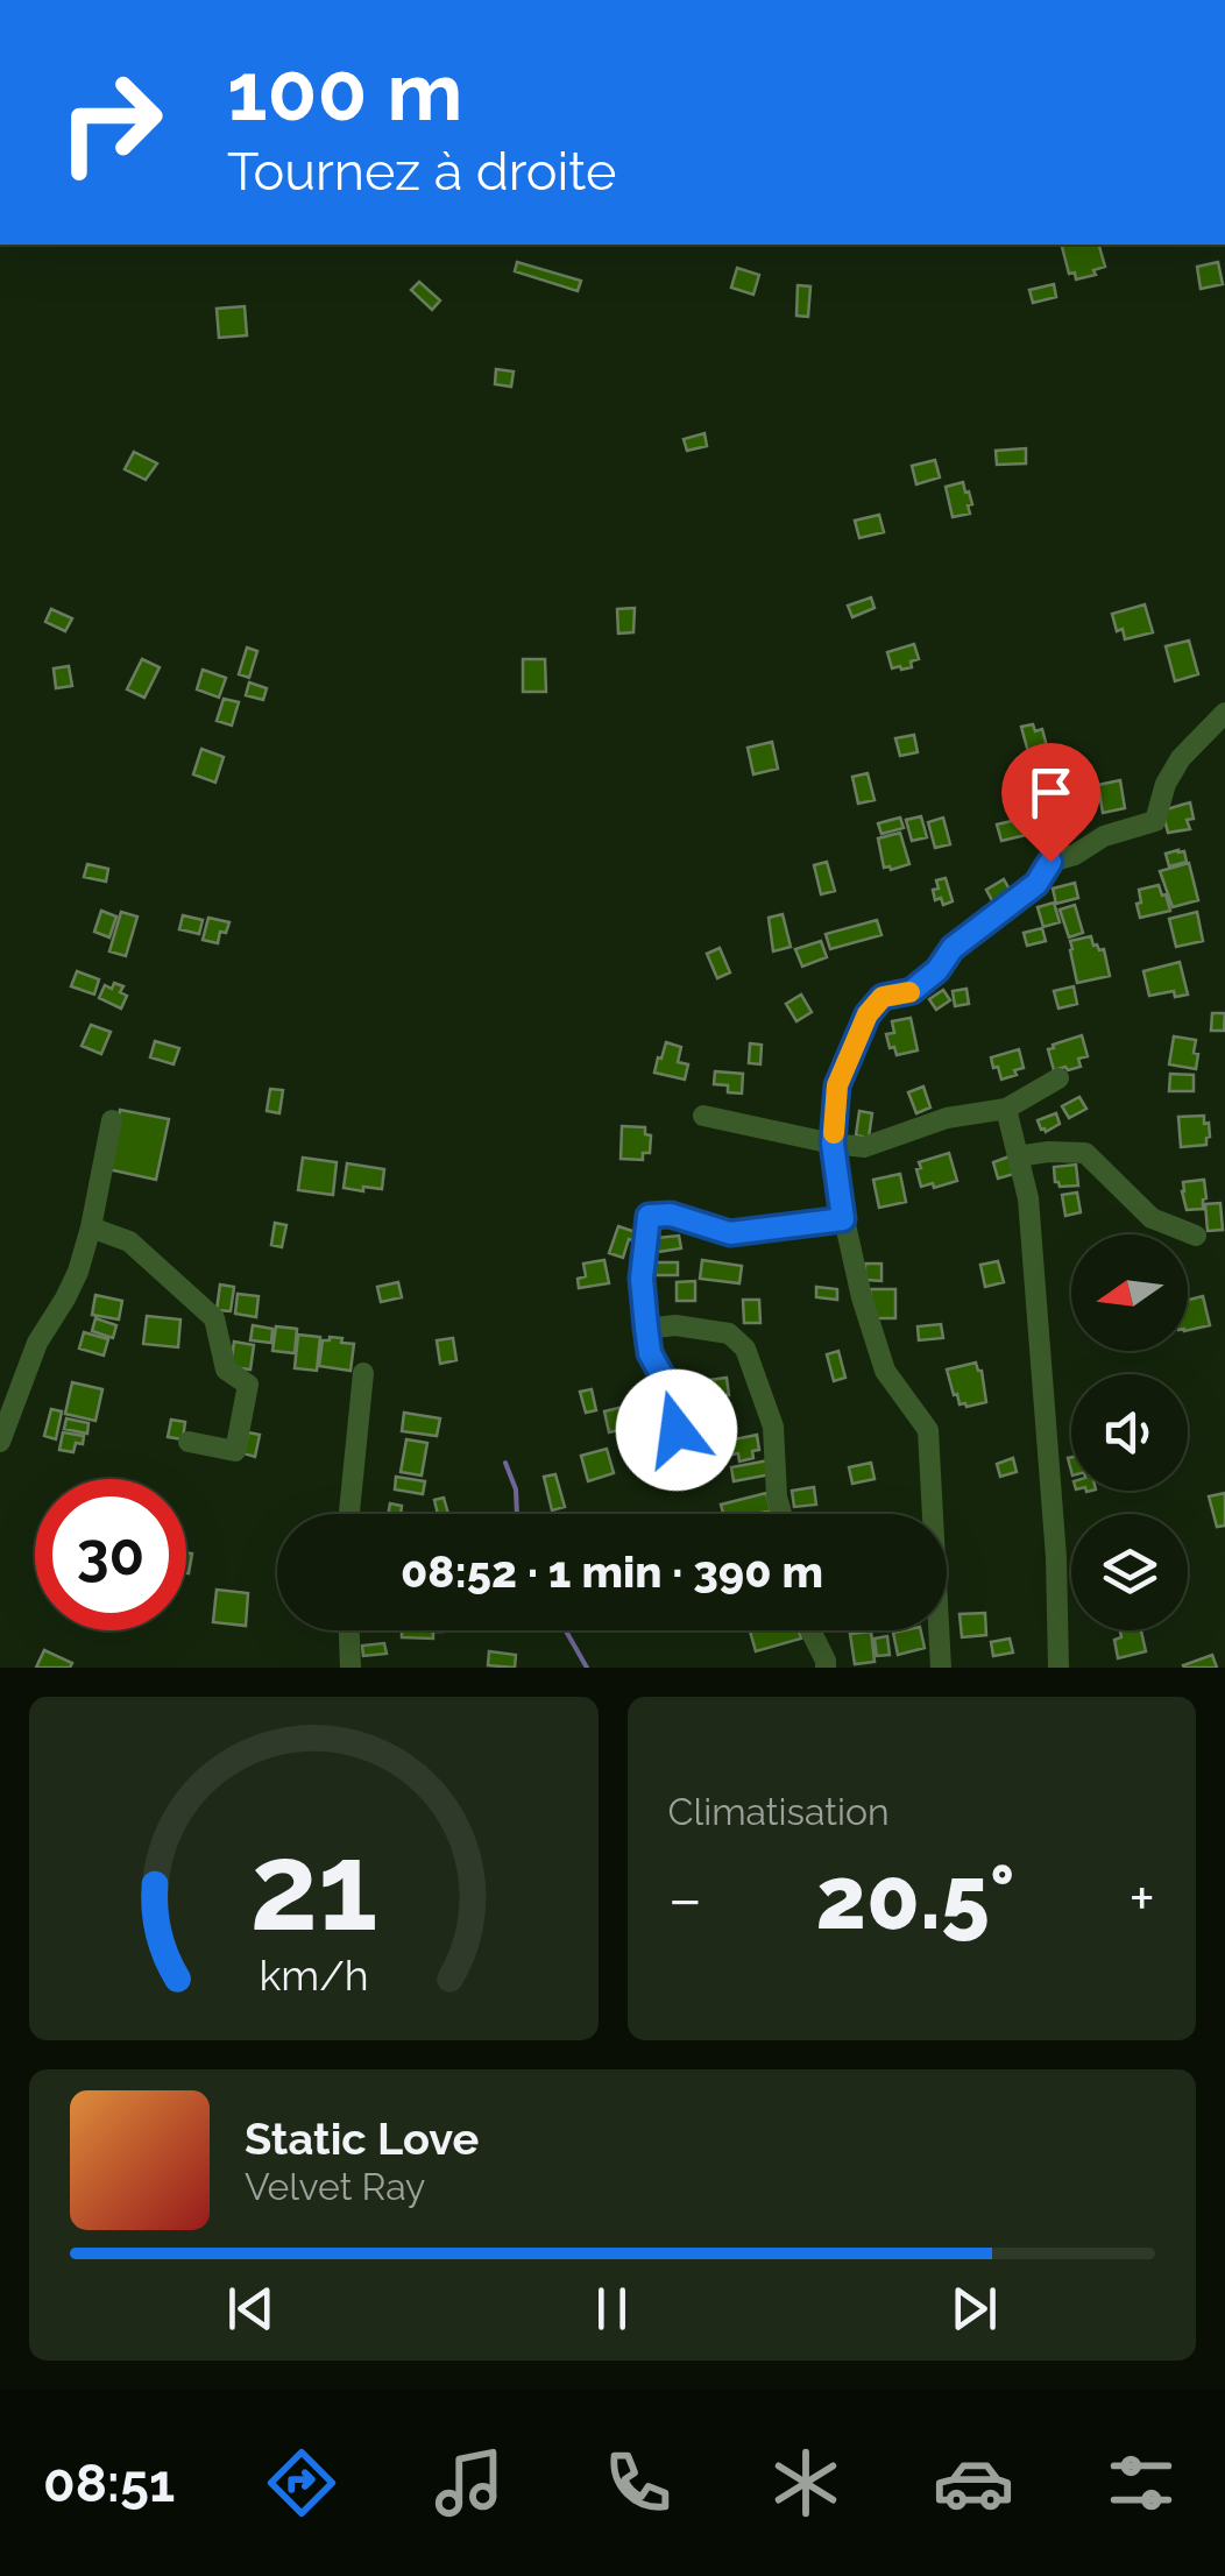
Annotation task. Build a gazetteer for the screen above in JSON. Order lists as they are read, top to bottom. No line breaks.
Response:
{"north":"left","page":{"turn":["100 m","Tournez à droite"],"limit":"30","trip":"08:52 · 1 min · 390 m","tile":"Climatisation","heat":["−","20.5°","+"],"song":["Static Love","Velvet Ray"],"tabs":"08:51","gauge":["21","km/h"]}}
